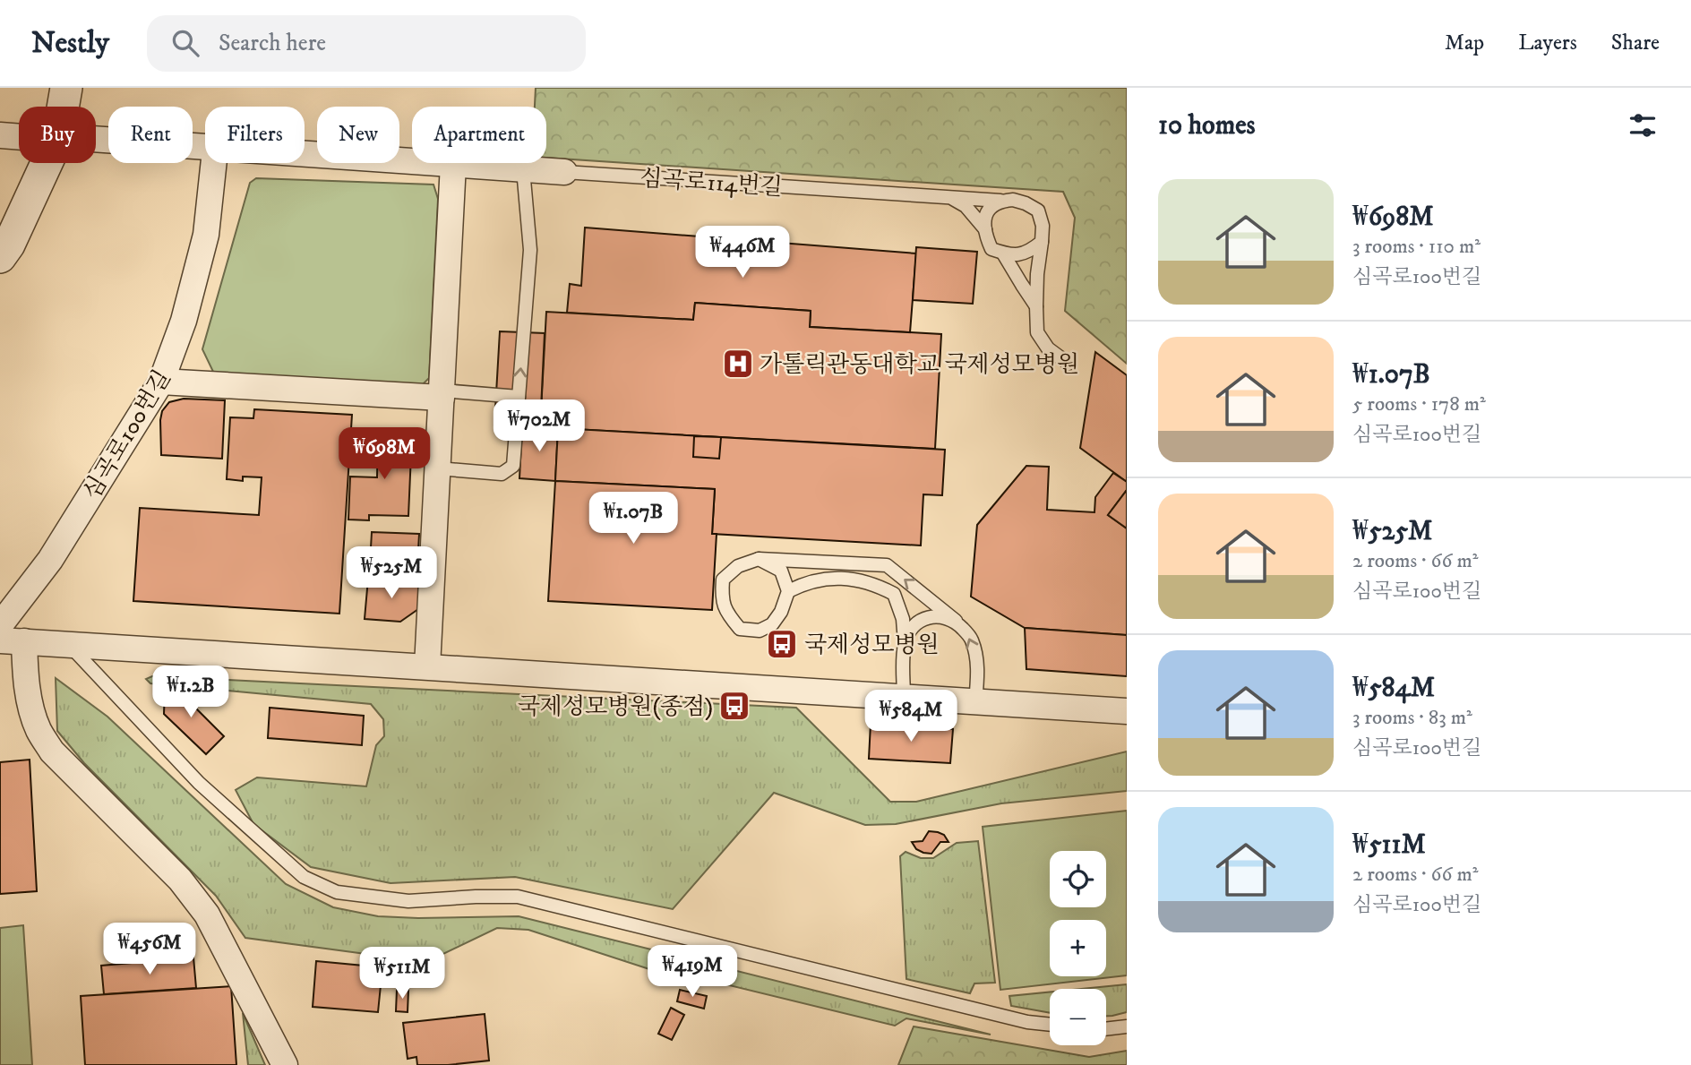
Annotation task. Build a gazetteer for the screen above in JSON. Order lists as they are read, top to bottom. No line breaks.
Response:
{"streets":{"street":["심곡로114번길","심곡로100번길"]},"places":{"hospital":["가톨릭관동대학교 국제성모병원"],"bus stop":["국제성모병원","국제성모병원(종점)"]},"page":{"header":"Nestly","search":"Search here","nav":["Map","Layers","Share"],"heading":"10 homes","chip":["Buy","Rent","Filters","New","Apartment"],"list":[{"name":"₩698M","note":"3 rooms · 110 m² · 심곡로100번길"},{"name":"₩1.07B","note":"5 rooms · 178 m² · 심곡로100번길"},{"name":"₩525M","note":"2 rooms · 66 m² · 심곡로100번길"},{"name":"₩584M","note":"3 rooms · 83 m² · 심곡로100번길"},{"name":"₩511M","note":"2 rooms · 66 m² · 심곡로100번길"}],"price":["₩446M","₩702M","₩698M","₩1.07B","₩525M","₩1.2B","₩584M","₩456M","₩419M","₩511M"],"map_buttons":["+","−"]}}
